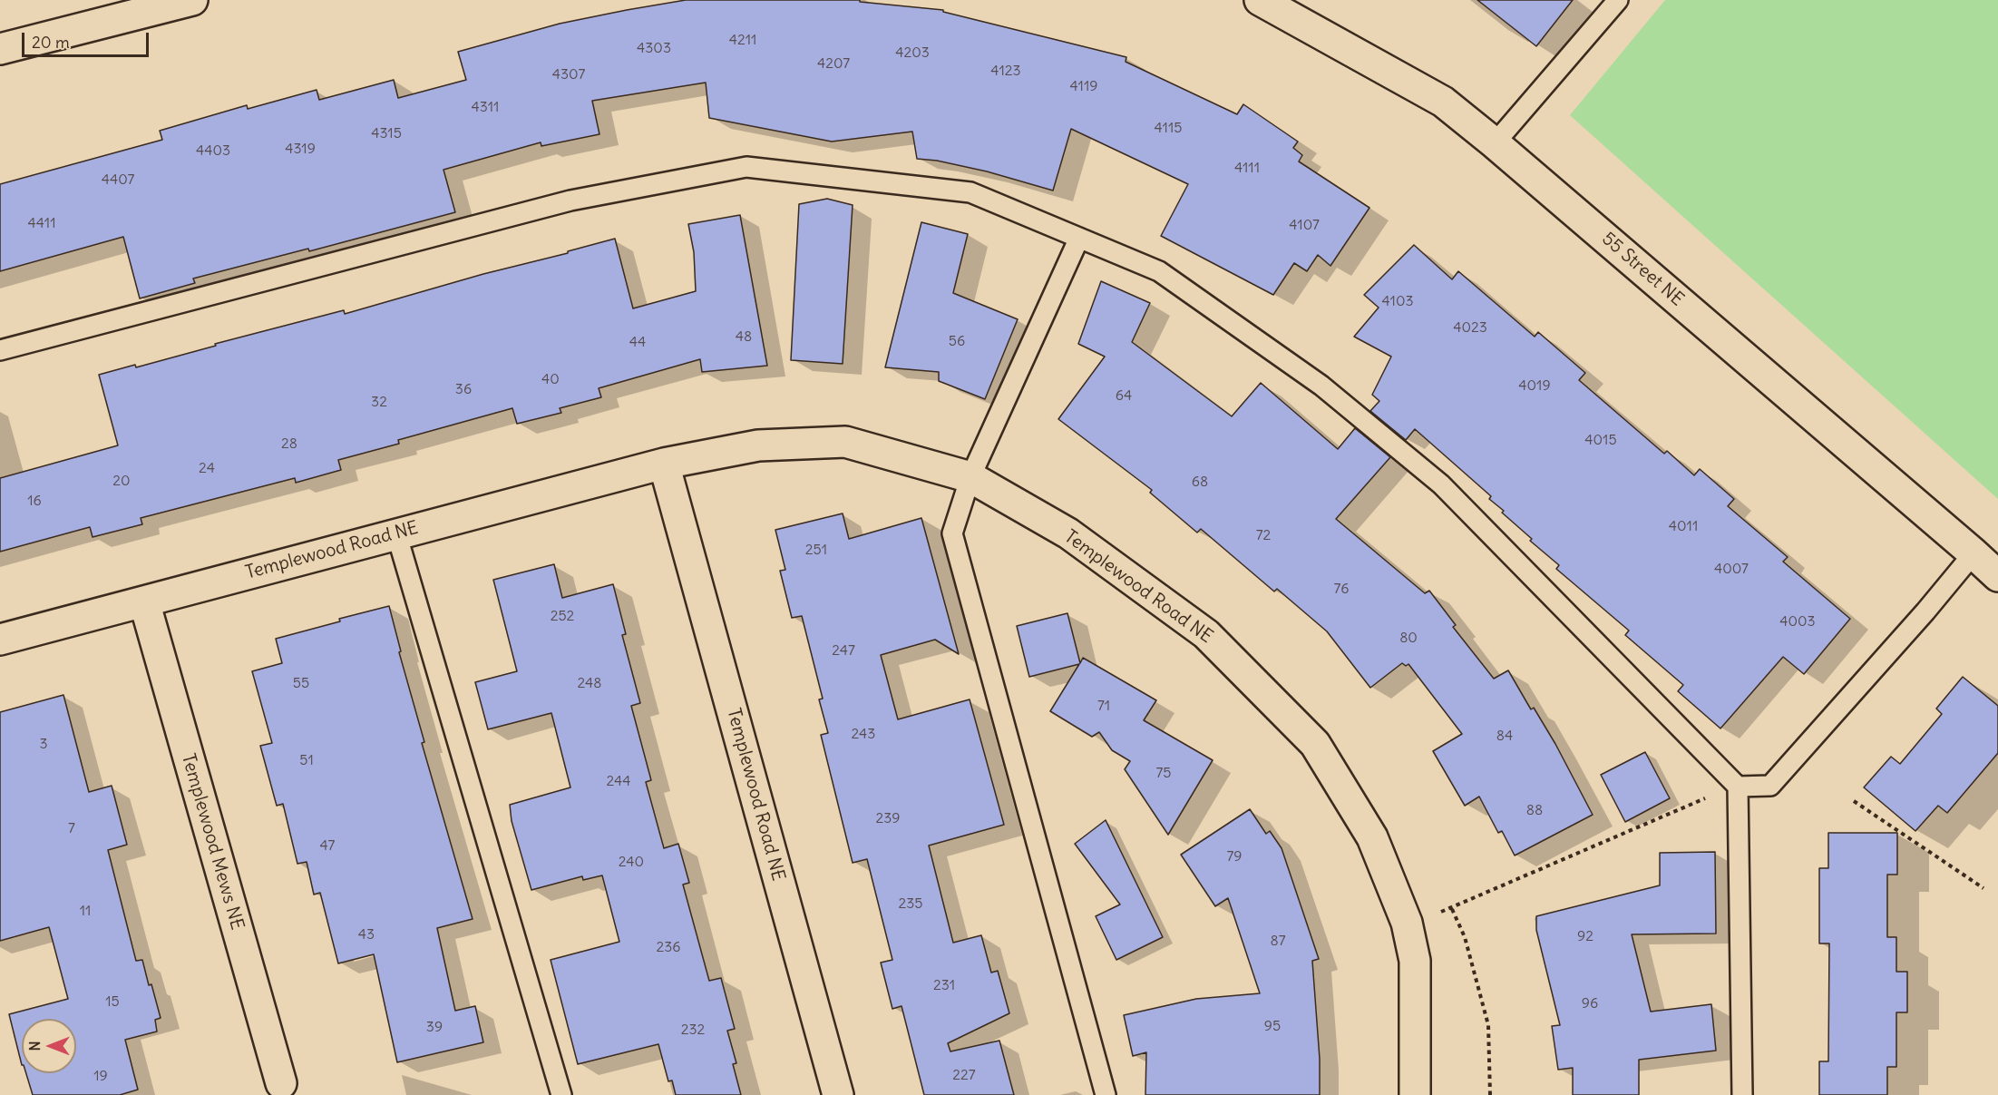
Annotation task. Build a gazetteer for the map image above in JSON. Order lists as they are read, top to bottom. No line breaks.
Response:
{"streets":{"street":["55 Street NE","Templewood Road NE","Templewood Mews NE"]},"crossings":[["Templewood Road NE","Templewood Mews NE"]],"house_numbers":["4211","4303","4203","4207","4123","4307","4119","4311","4115","4315","4319","4403","4111","4407","4411","4107","4103","4023","48","56","44","40","4019","36","64","32","4015","28","24","20","68","16","4011","72","251","4007","76","252","4003","80","247","55","248","71","243","84","3","51","75","244","88","239","7","47","79","240","235","11","43","92","87","236","231","15","96","95","39","232","227","19"],"scale_bar":"20 m","north":"left"}
